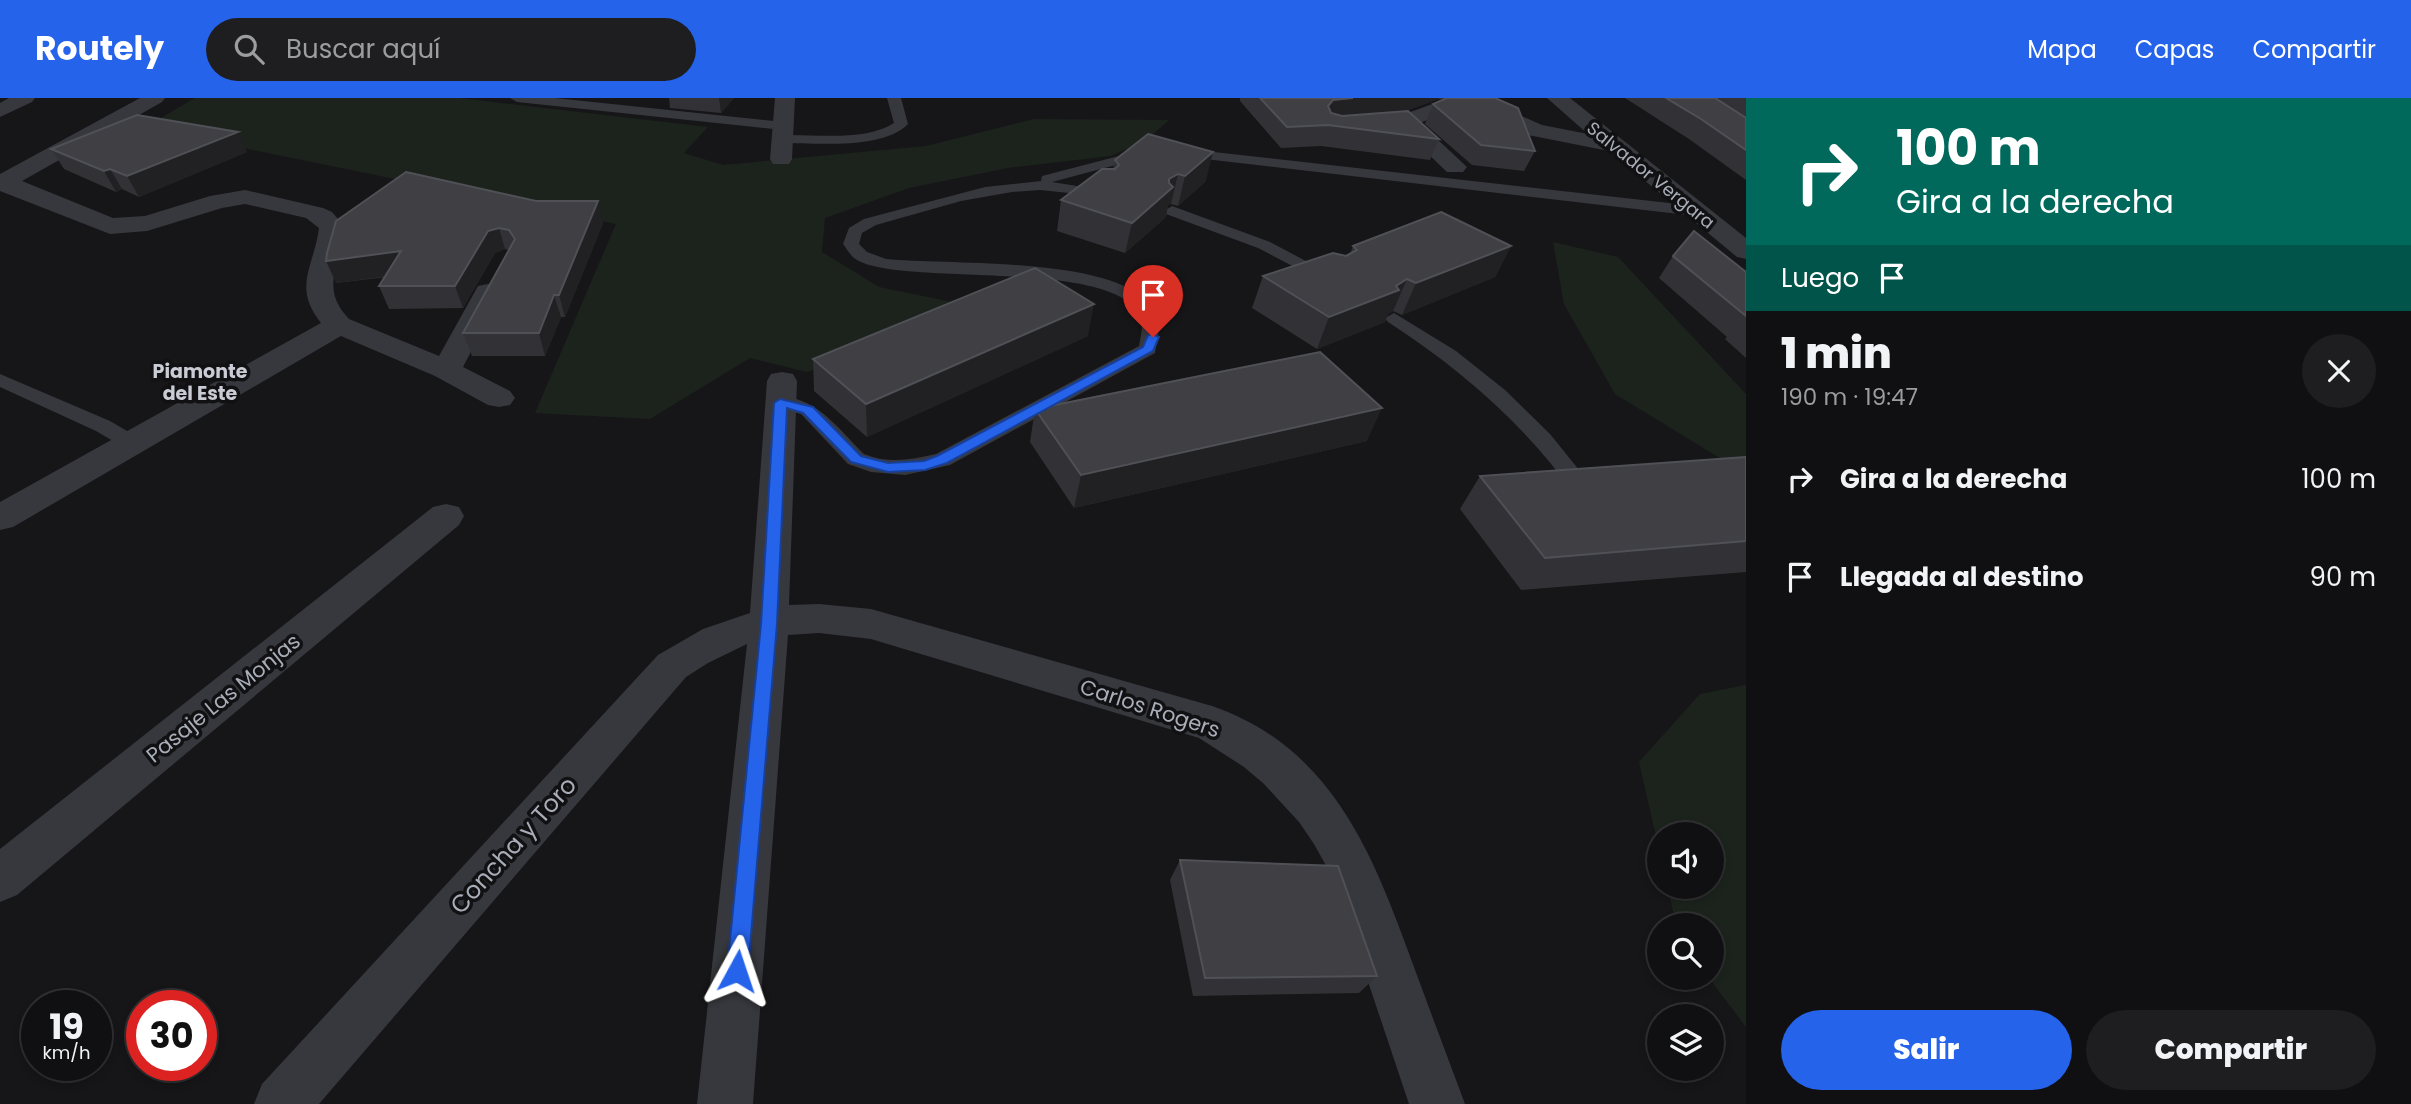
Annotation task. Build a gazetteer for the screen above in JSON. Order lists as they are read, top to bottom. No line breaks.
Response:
{"streets":{"street":["Salvador Vergara","Pasaje Las Monjas","Carlos Rogers","Concha y Toro"]},"crossings":[["Carlos Rogers","Concha y Toro"]],"districts":["Piamonte del Este"],"page":{"header":"Routely","search":"Buscar aquí","nav":["Mapa","Capas","Compartir"],"turn":["100 m","Gira a la derecha"],"then":"Luego","heading":["1 min","190 m · 19:47"],"list":[{"name":"Gira a la derecha","value":"100 m"},{"name":"Llegada al destino","value":"90 m"}],"speed":"19 km/h","limit":"30","buttons":["Salir","Compartir"]}}
